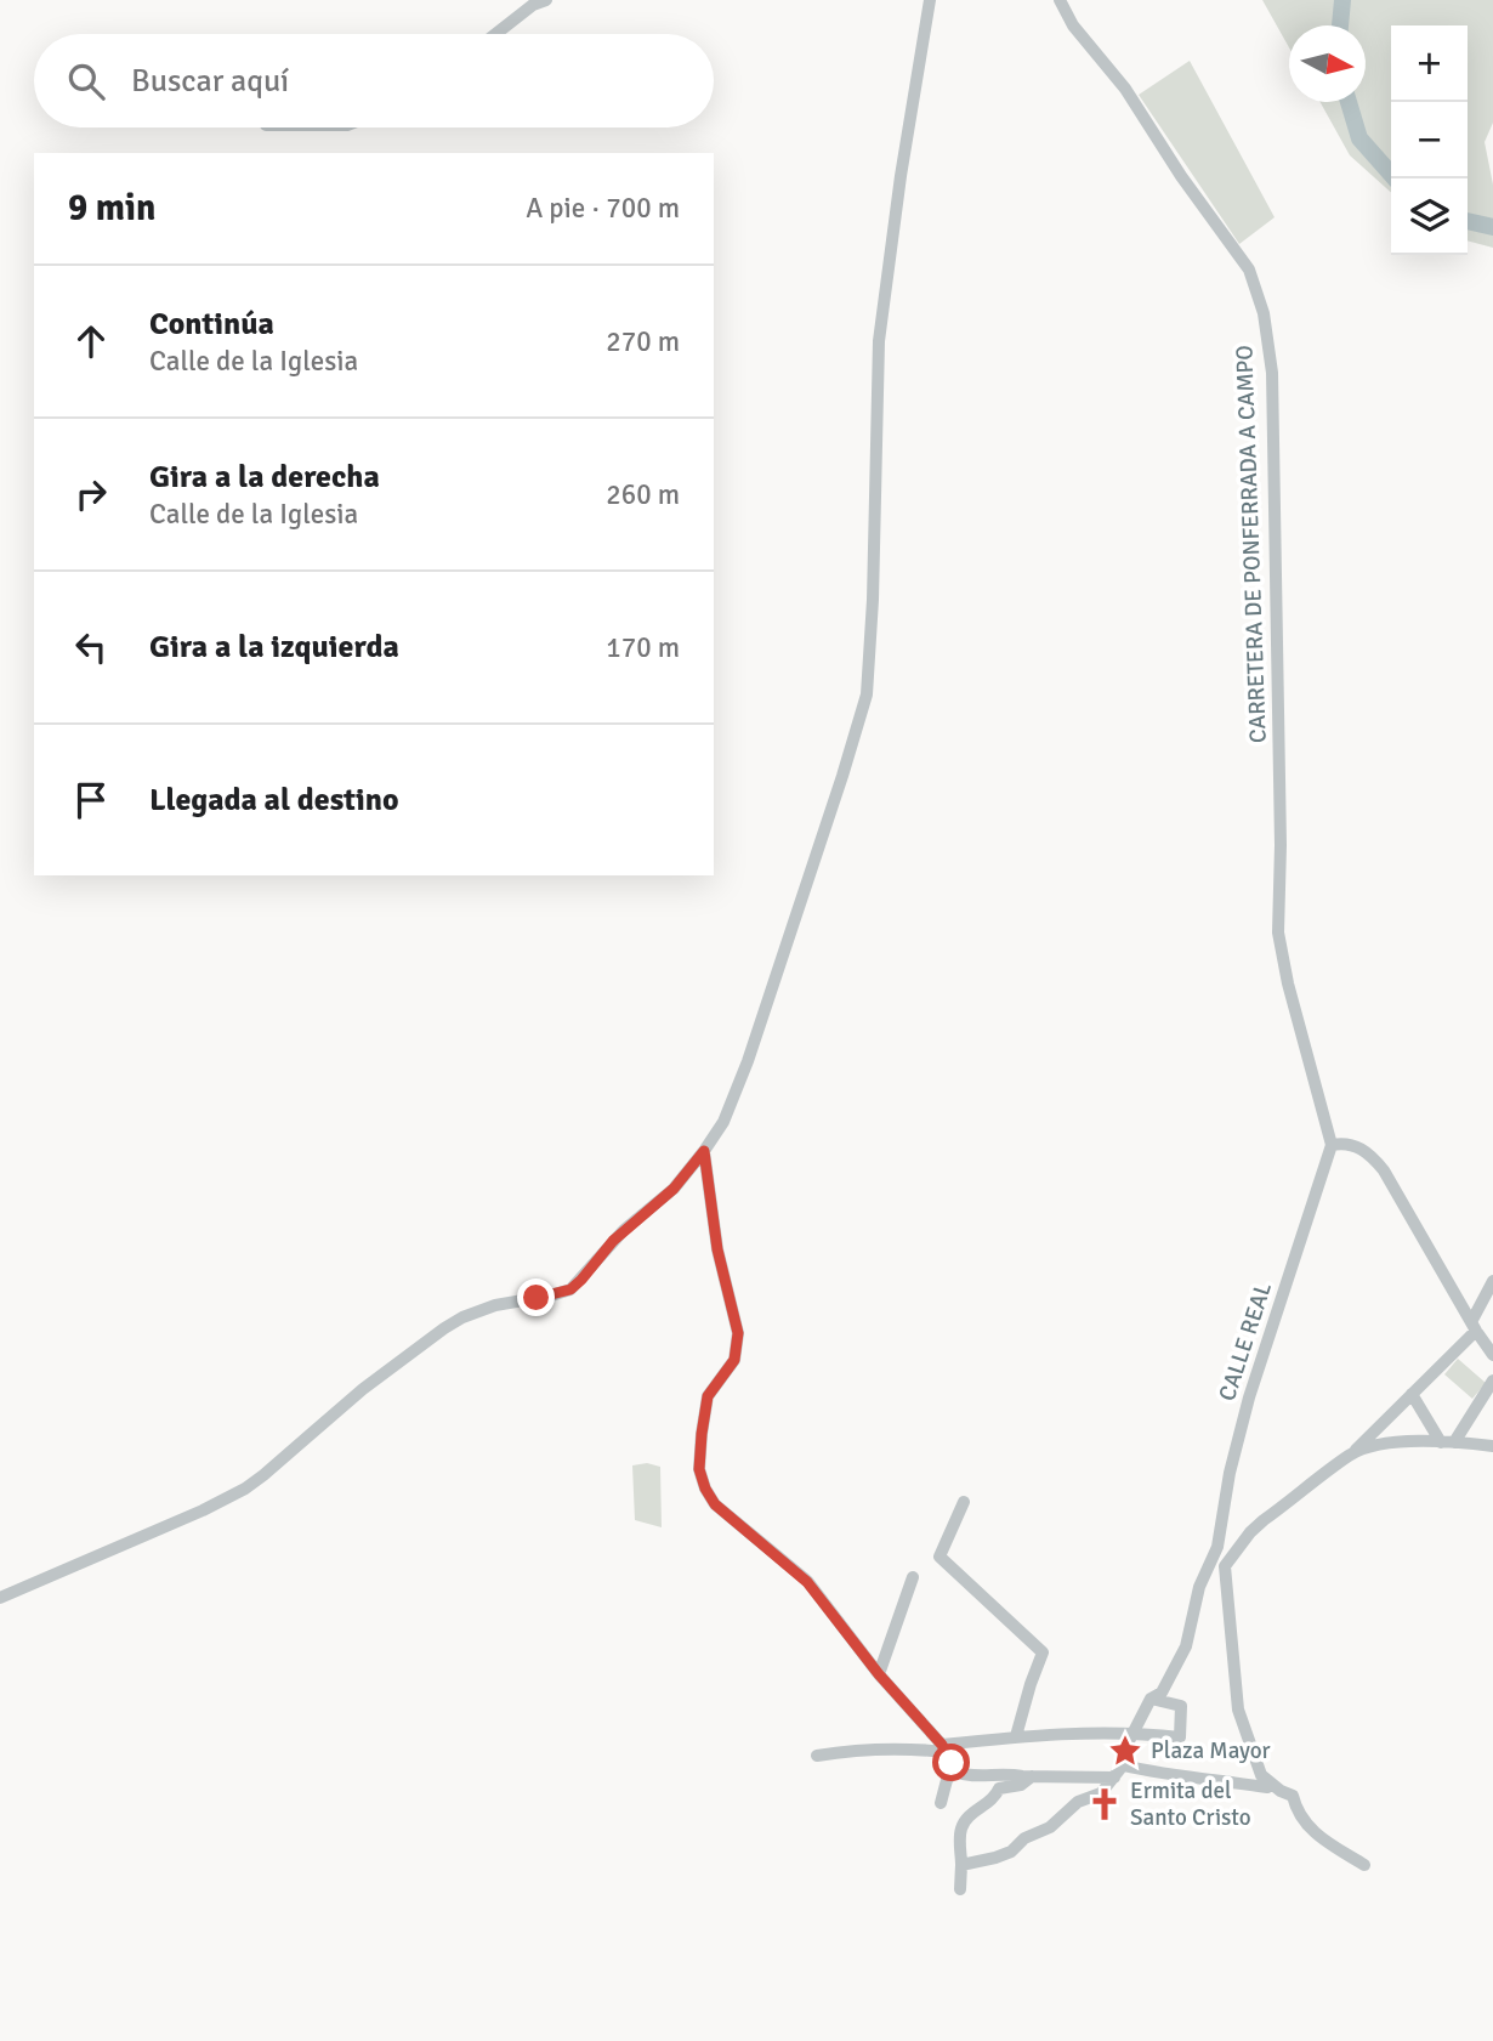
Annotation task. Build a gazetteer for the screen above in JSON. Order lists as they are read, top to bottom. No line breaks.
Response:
{"streets":{"street":["CARRETERA DE PONFERRADA A CAMPO","CALLE REAL"]},"crossings":[["CARRETERA DE PONFERRADA A CAMPO","CALLE REAL"]],"places":{"place":["Plaza Mayor"],"church":["Ermita del Santo Cristo"]},"north":"right","page":{"map_buttons":["+","−"],"search":"Buscar aquí","heading":["9 min","A pie · 700 m"],"list":[["Continúa","Calle de la Iglesia","270 m"],["Gira a la derecha","Calle de la Iglesia","260 m"],["Gira a la izquierda","170 m"],"Llegada al destino"]}}
